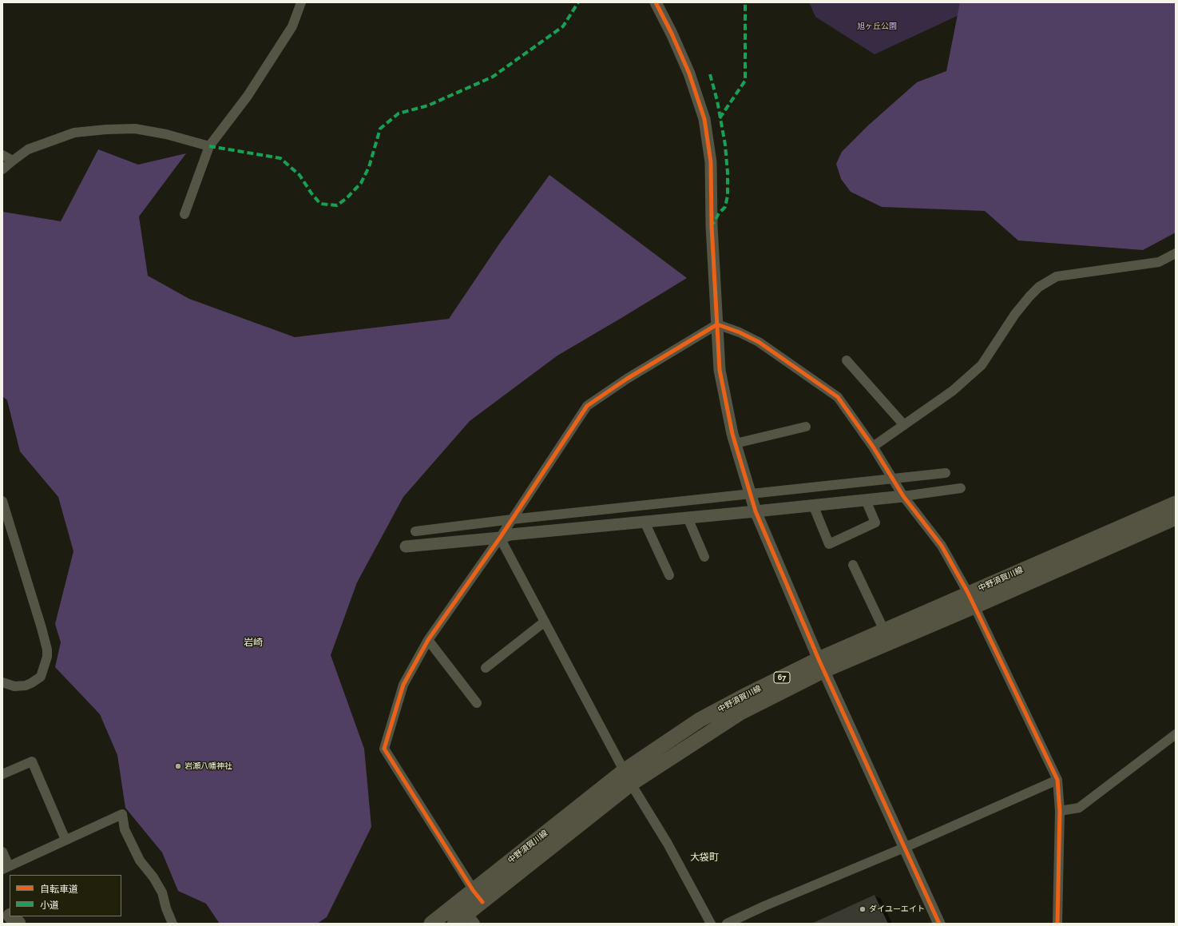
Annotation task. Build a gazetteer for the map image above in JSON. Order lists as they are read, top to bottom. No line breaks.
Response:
{"streets":{"main road":["中野須賀川線","67"]},"districts":["岩崎","大袋町"],"parks":["旭ヶ丘公園"],"places":["岩瀬八幡神社","ダイユーエイト"],"legend":["自転車道","小道"]}
